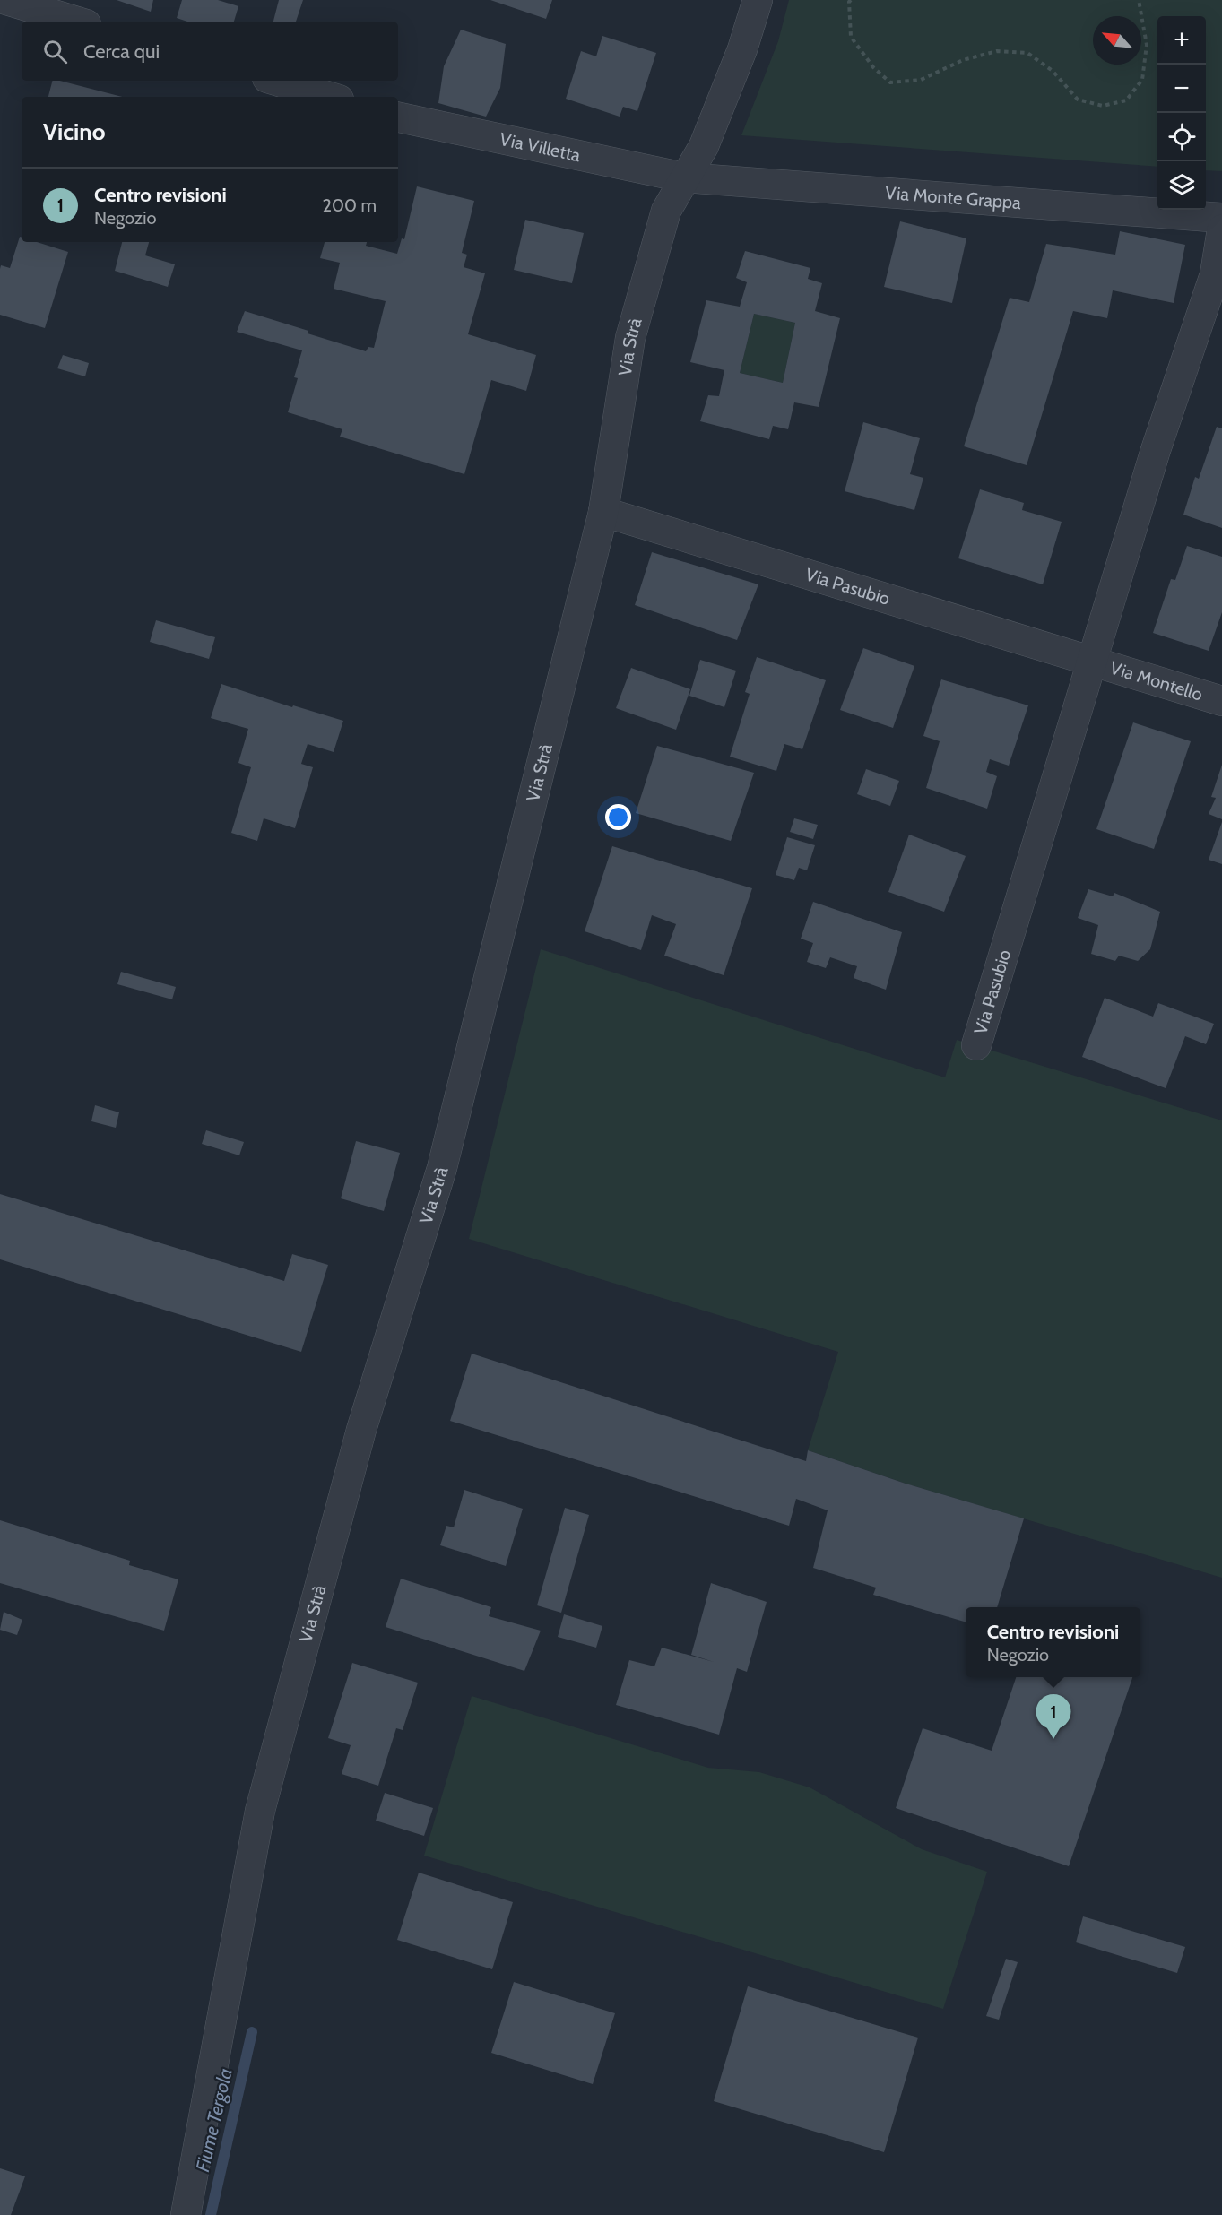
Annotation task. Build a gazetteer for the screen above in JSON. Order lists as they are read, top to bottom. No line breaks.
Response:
{"streets":{"street":["Via Villetta","Via Monte Grappa","Via Strà","Via Pasubio","Via Montello"]},"crossings":[["Via Villetta","Via Monte Grappa"],["Via Villetta","Via Strà"],["Via Monte Grappa","Via Strà"],["Via Strà","Via Pasubio"],["Via Pasubio","Via Montello"]],"water":["Fiume Tergola"],"north":"top left","page":{"map_buttons":["+","−"],"search":"Cerca qui","heading":"Vicino","list":[{"mark":"1","name":"Centro revisioni","note":"Negozio","value":"200 m"}],"popup":["Centro revisioni","Negozio"],"pins":"1"}}
